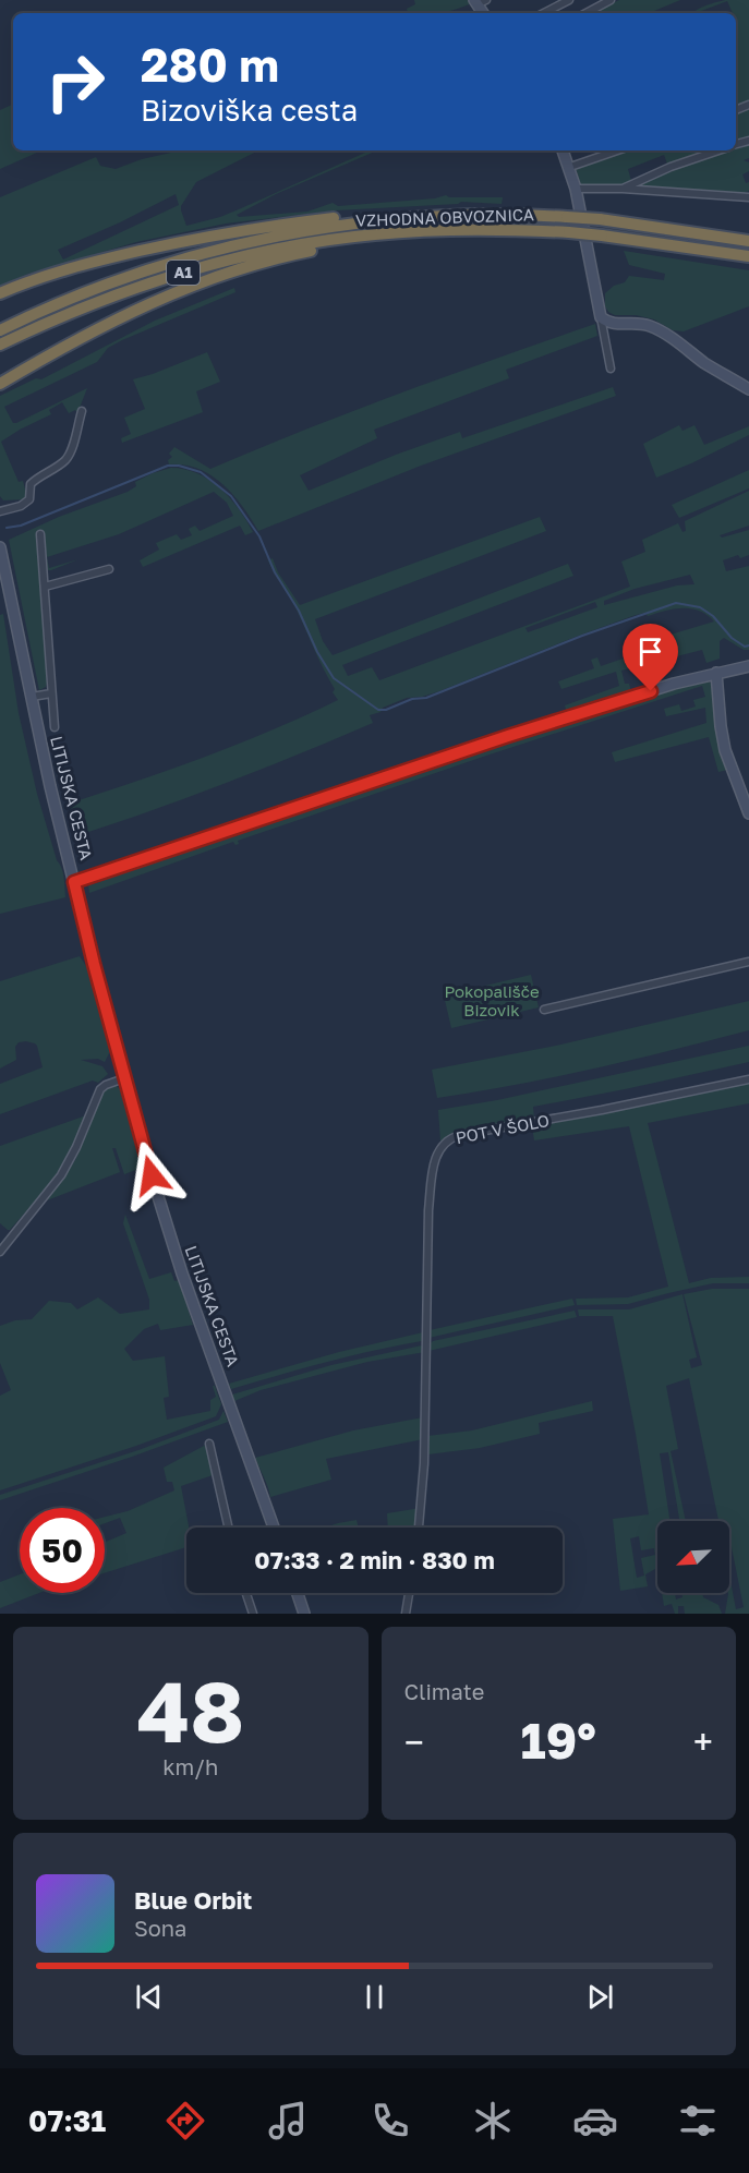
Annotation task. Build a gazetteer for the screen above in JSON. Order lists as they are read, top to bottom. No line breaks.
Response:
{"streets":{"highway":["VZHODNA OBVOZNICA","A1"],"street":["LITIJSKA CESTA","POT V ŠOLO"]},"parks":["Pokopališče Bizovik"],"north":"bottom left","page":{"turn":["280 m","Bizoviška cesta"],"limit":"50","trip":"07:33 · 2 min · 830 m","tile":[["48","km/h"],"Climate"],"heat":["−","19°","+"],"song":["Blue Orbit","Sona"],"tabs":"07:31"}}
